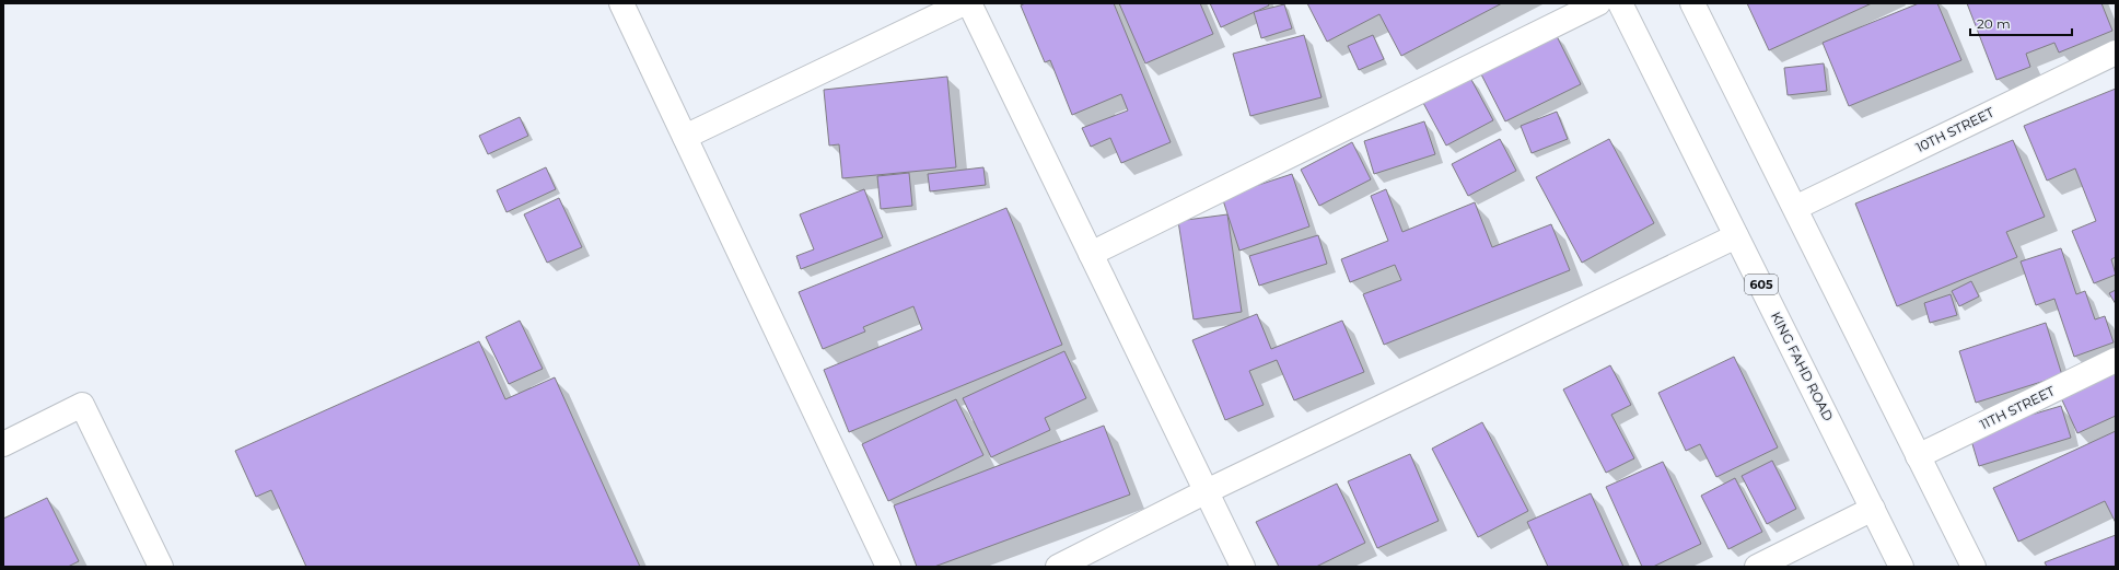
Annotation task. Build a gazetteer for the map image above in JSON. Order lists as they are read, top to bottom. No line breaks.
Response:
{"streets":{"main road":["10TH STREET","605","KING FAHD ROAD","11TH STREET"]},"scale_bar":"20 m"}
